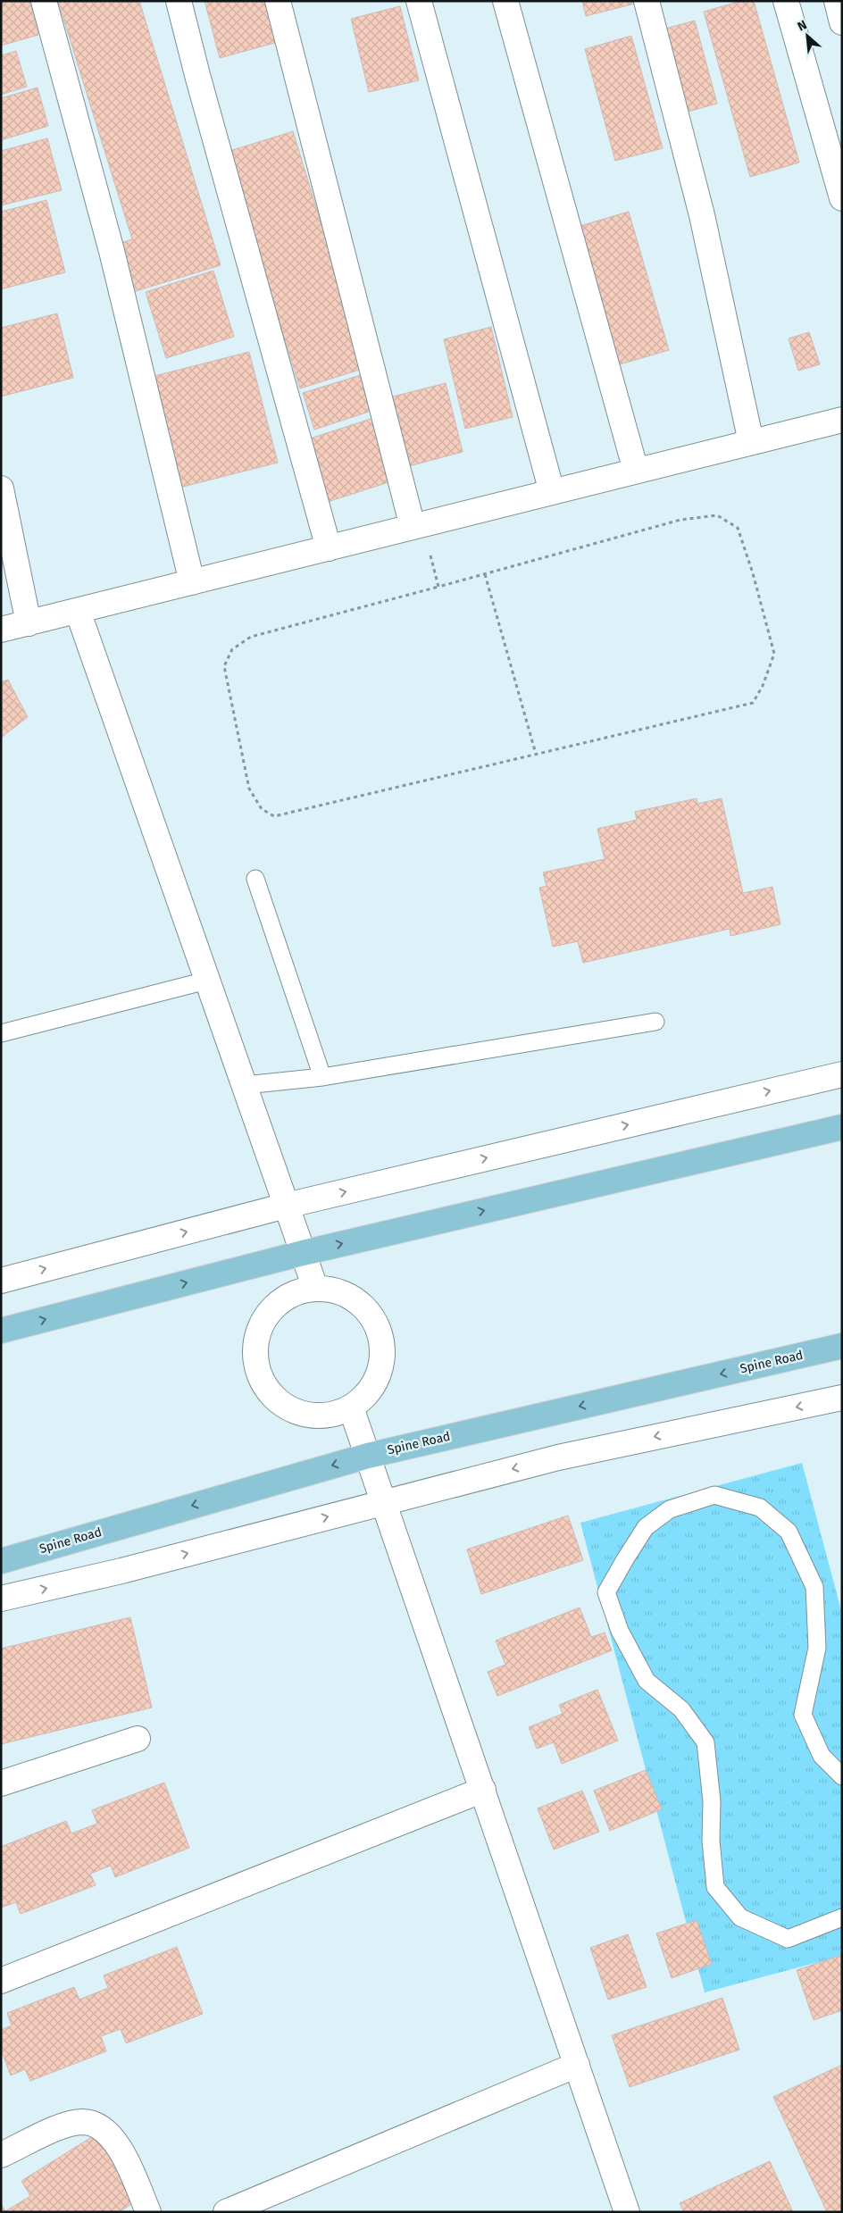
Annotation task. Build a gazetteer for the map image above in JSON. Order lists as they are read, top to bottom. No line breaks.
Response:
{"streets":{"main road":["Spine Road"]},"north":"top left"}
